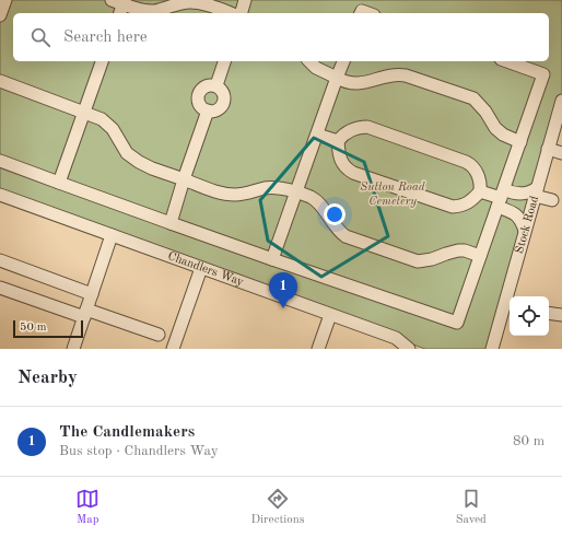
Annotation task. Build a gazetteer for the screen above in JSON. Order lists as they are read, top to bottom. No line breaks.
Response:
{"streets":{"street":["Stock Road","Chandlers Way"]},"parks":["Sutton Road Cemetery"],"scale_bar":"50 m","page":{"search":"Search here","pins":"1","scale":"50 m","heading":"Nearby","list":[{"mark":"1","name":"The Candlemakers","note":"Bus stop · Chandlers Way","value":"80 m"}],"nav":["Map","Directions","Saved"]}}
